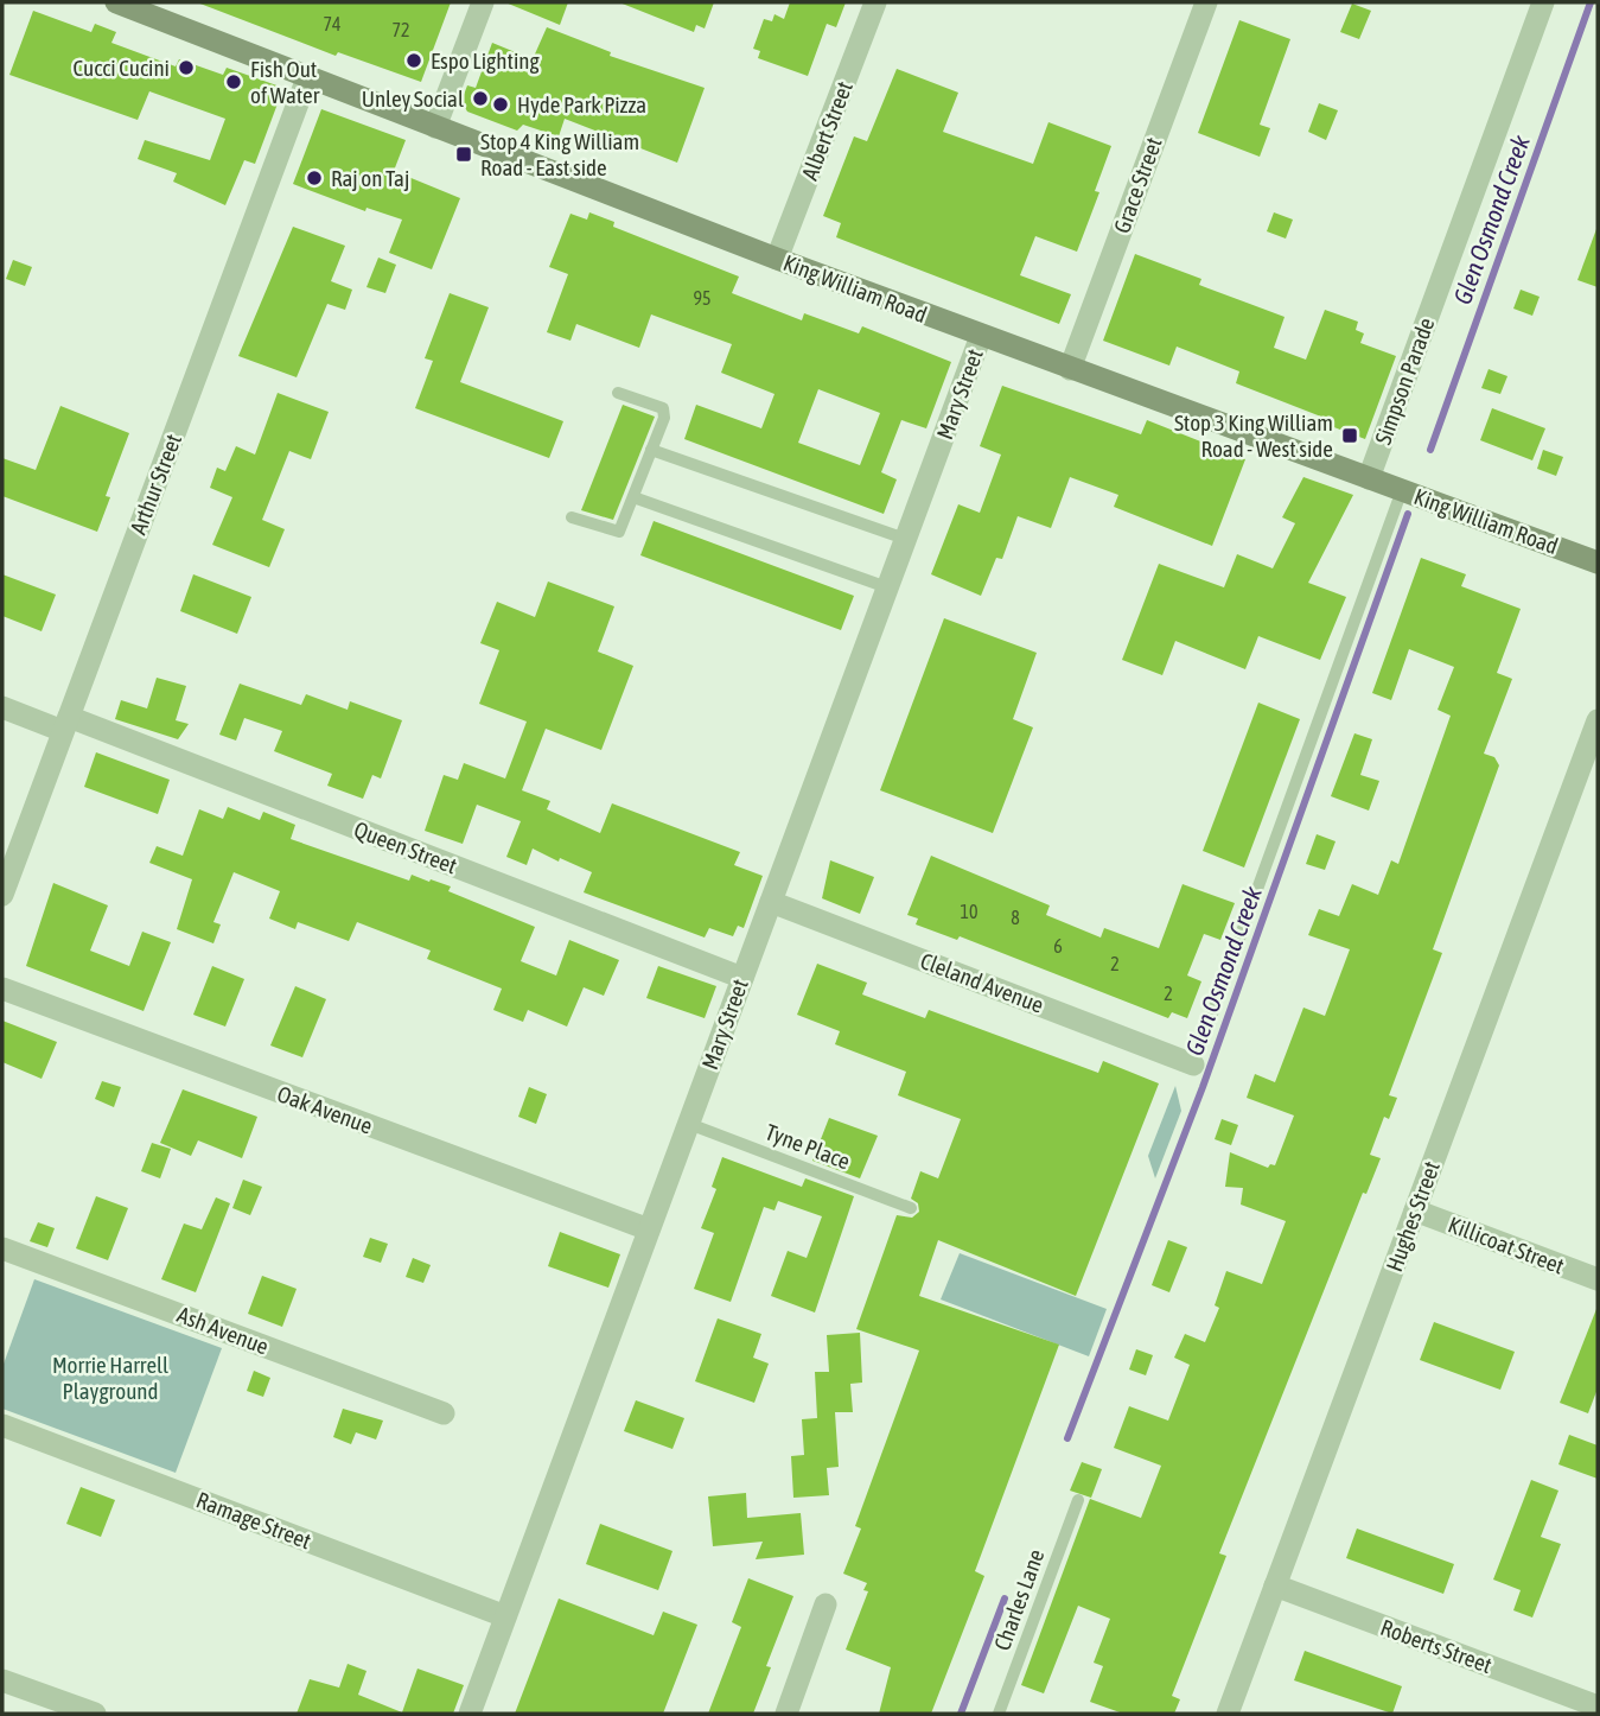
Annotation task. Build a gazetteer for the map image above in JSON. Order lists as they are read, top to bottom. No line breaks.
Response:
{"streets":{"main road":["King William Road"],"street":["Albert Street","Grace Street","Simpson Parade","Mary Street","Arthur Street","Queen Street","Cleland Avenue","Oak Avenue","Hughes Street","Killicoat Street","Ash Avenue","Ramage Street","Roberts Street"],"lane":["Tyne Place","Charles Lane"]},"crossings":[["Albert Street","King William Road"],["Grace Street","King William Road"],["King William Road","Simpson Parade"],["King William Road","Mary Street"],["King William Road","Arthur Street"],["Mary Street","Queen Street"],["Mary Street","Cleland Avenue"],["Mary Street","Oak Avenue"],["Mary Street","Tyne Place"],["Mary Street","Ramage Street"],["Arthur Street","Queen Street"],["Hughes Street","Killicoat Street"],["Hughes Street","Roberts Street"]],"water":["Glen Osmond Creek"],"parks":["Morrie Harrell Playground"],"places":{"other":["Espo Lighting","Cucci Cucini","Fish Out of Water","Unley Social","Hyde Park Pizza","Raj on Taj"],"transit":["Stop 4 King William Road - East side","Stop 3 King William Road - West side"]},"house_numbers":["74","72","95","10","8","6","2","2"]}
